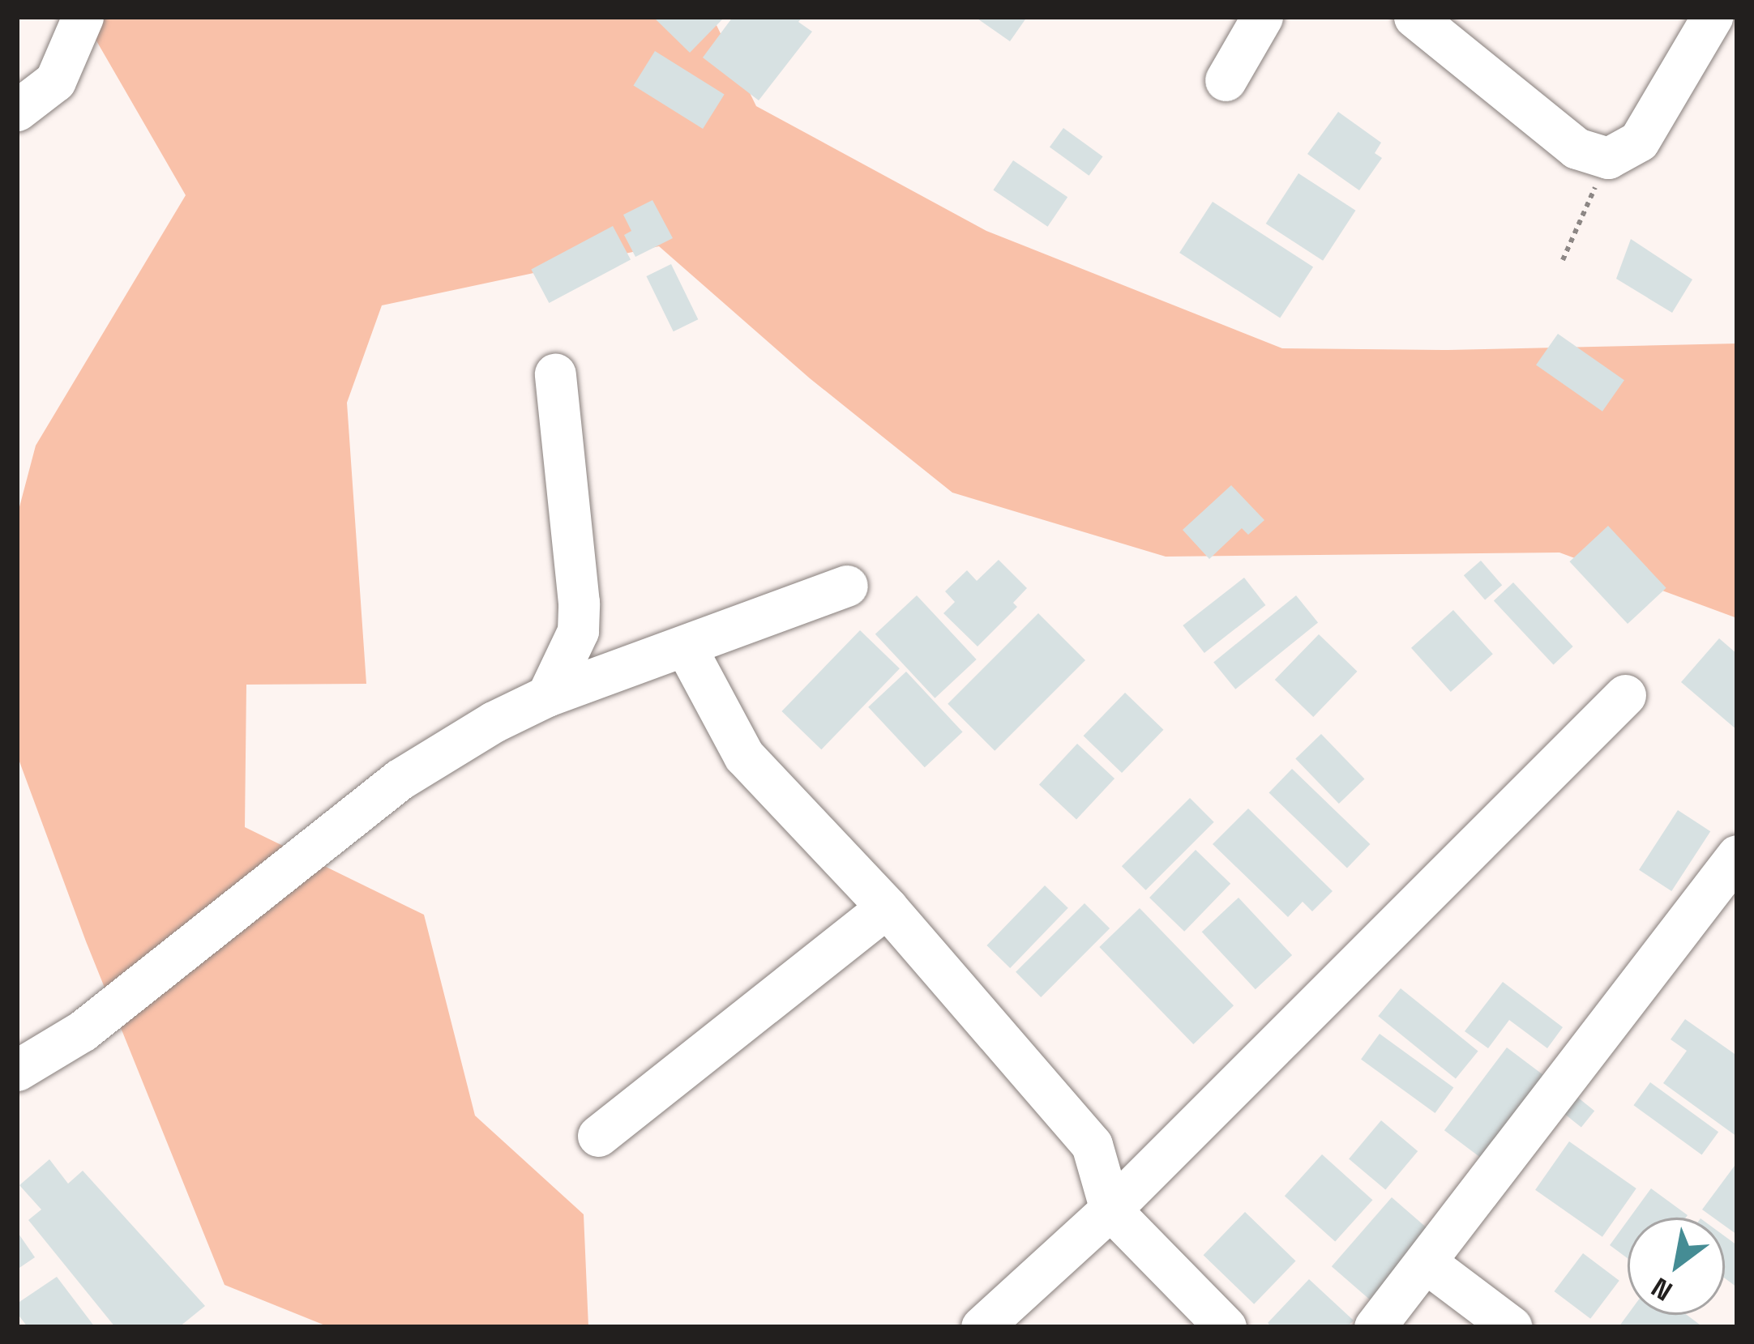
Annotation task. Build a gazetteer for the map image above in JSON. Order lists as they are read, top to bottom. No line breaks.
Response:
{"north":"bottom left"}
